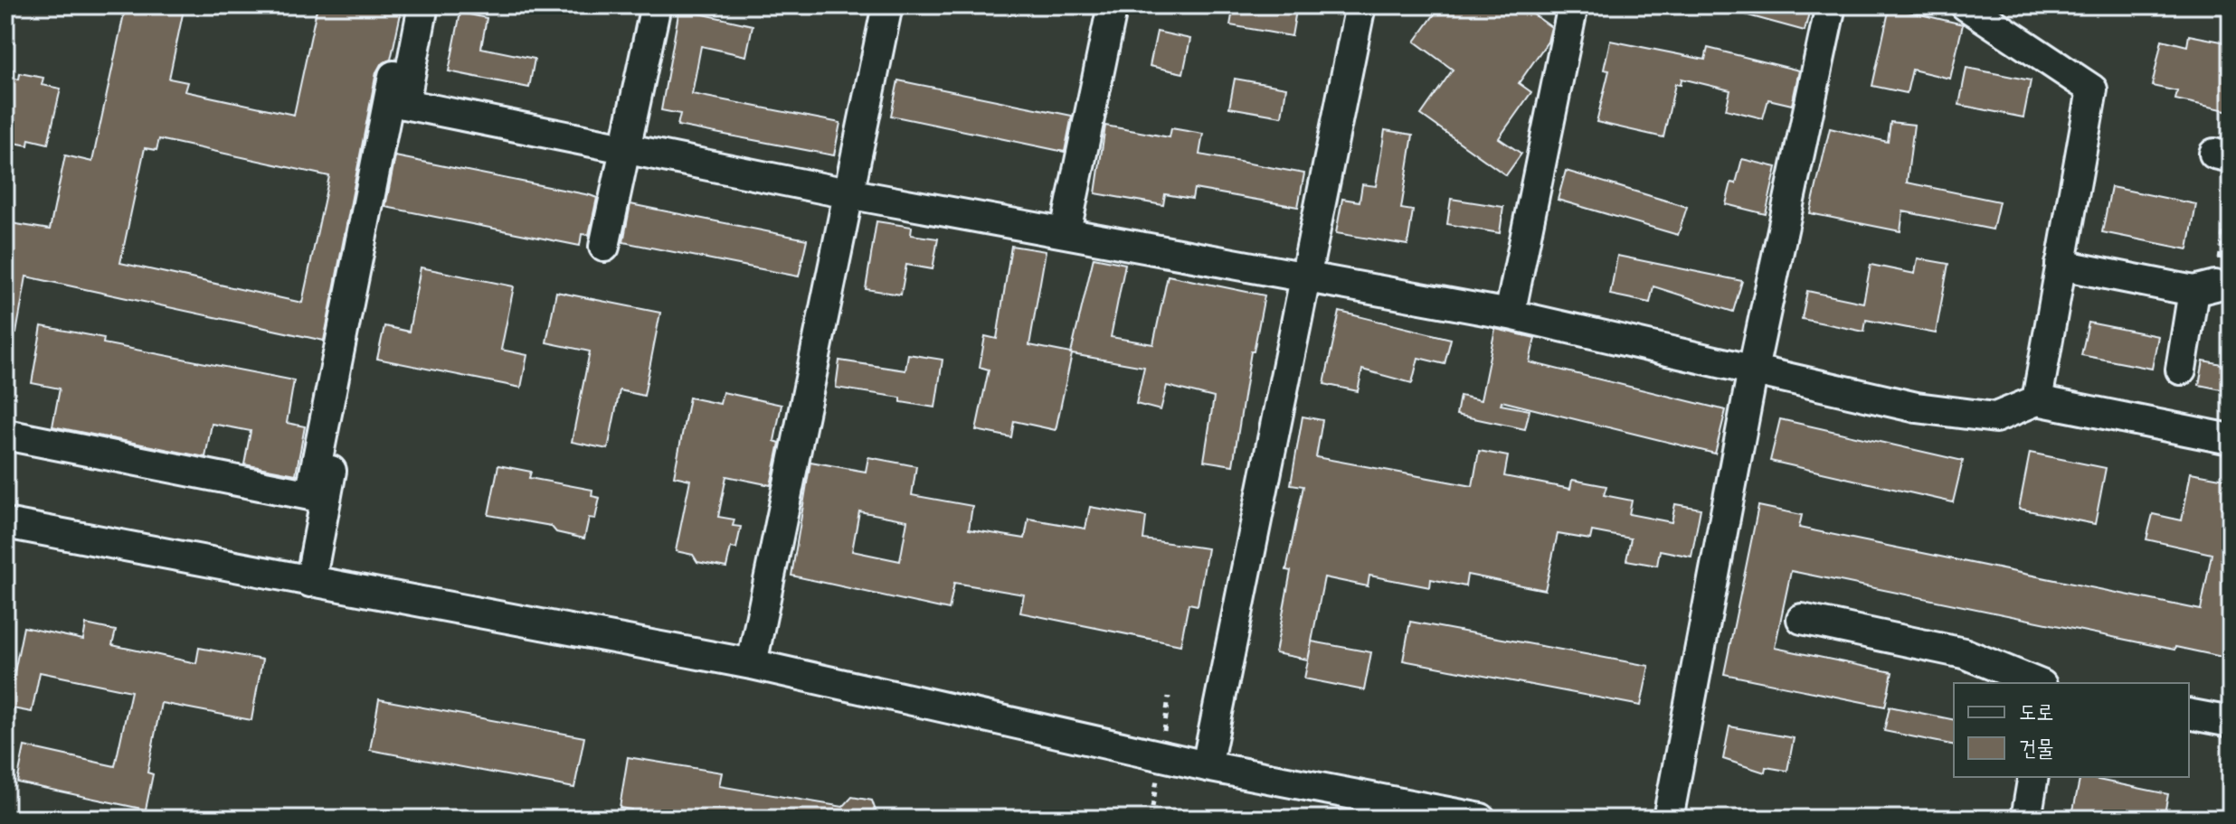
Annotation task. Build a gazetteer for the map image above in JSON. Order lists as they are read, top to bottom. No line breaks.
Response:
{"legend":["도로","건물"]}
